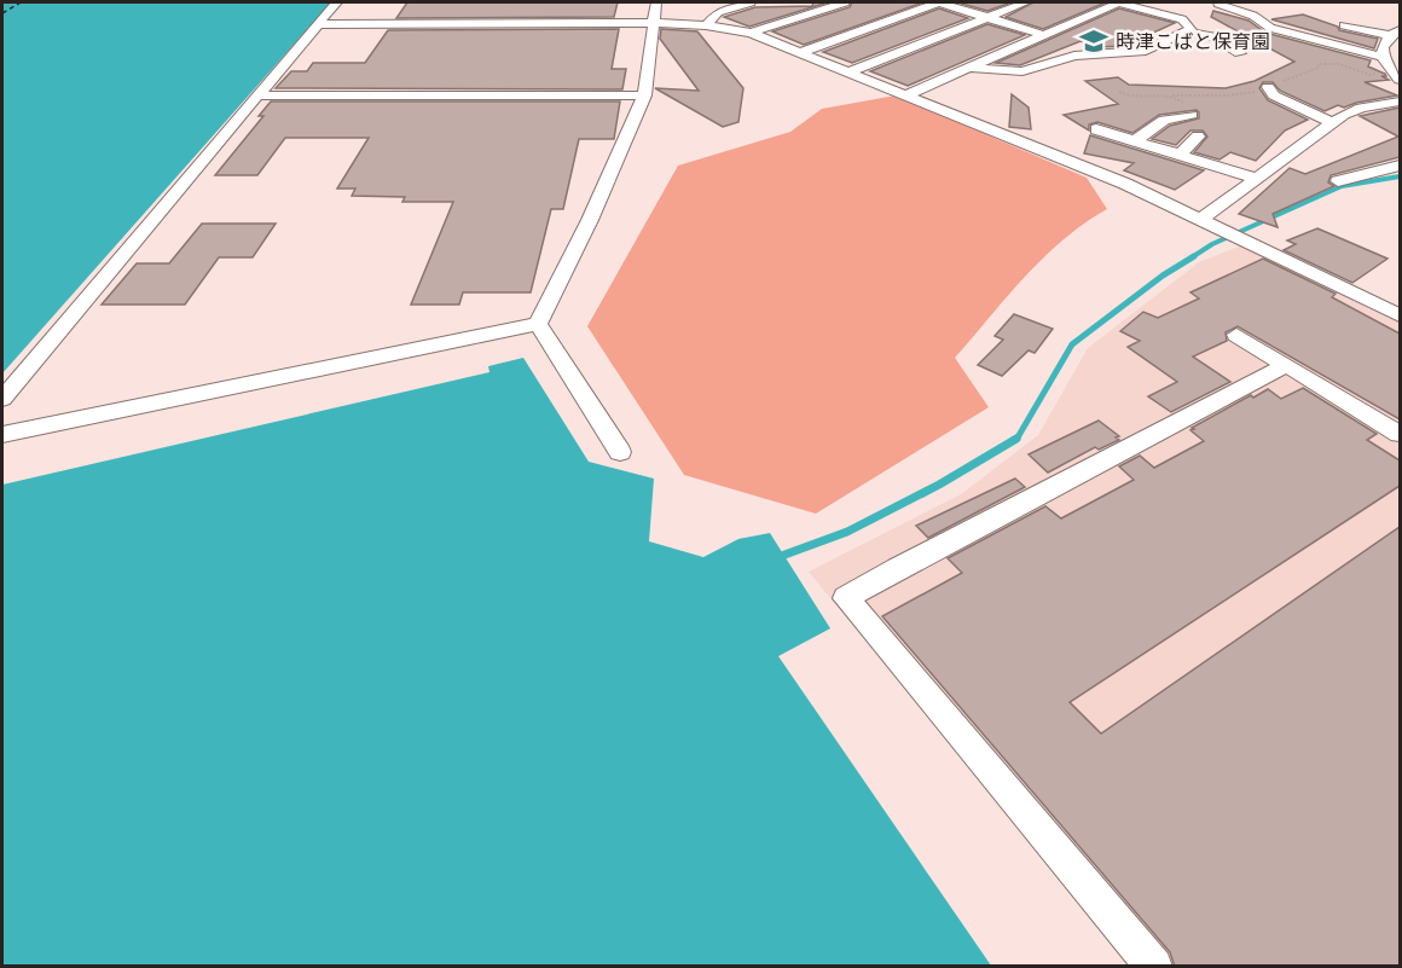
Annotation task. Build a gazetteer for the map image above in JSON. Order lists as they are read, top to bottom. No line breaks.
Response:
{"places":{"school or university":["時津こばと保育園"]}}
